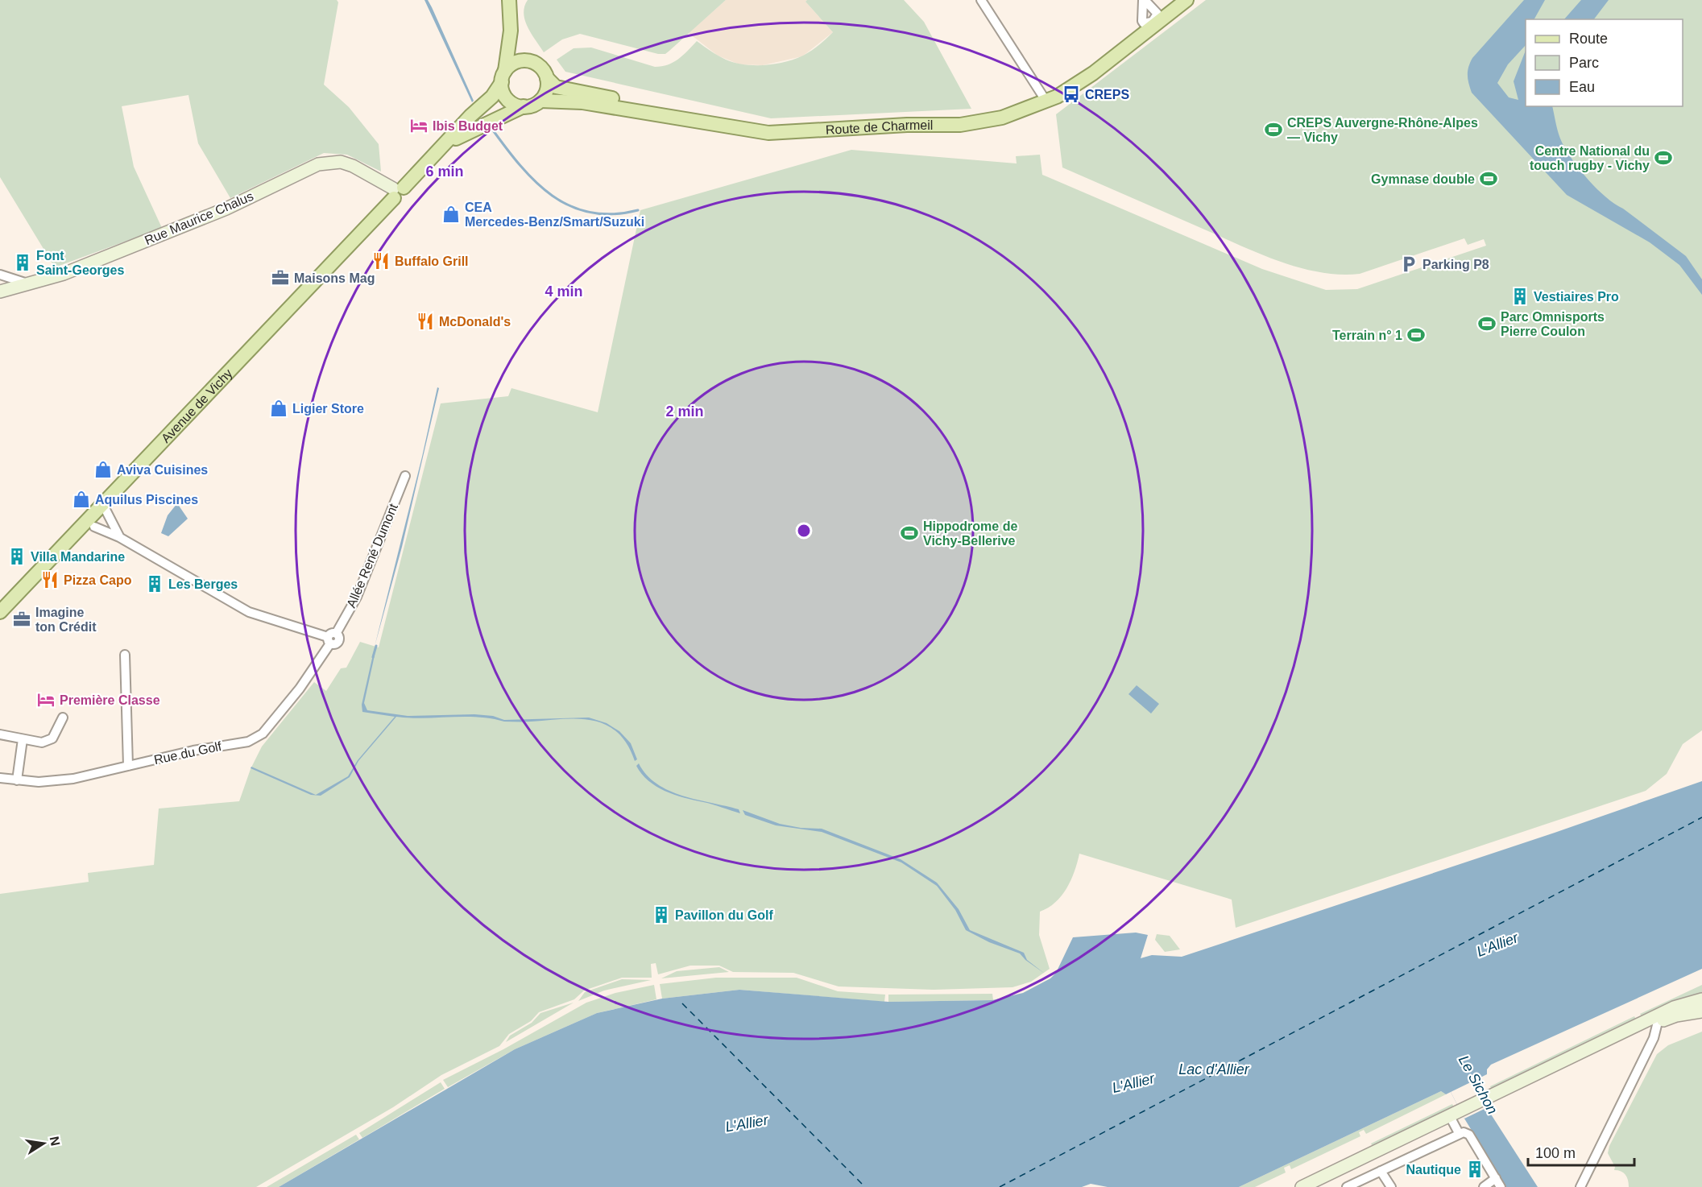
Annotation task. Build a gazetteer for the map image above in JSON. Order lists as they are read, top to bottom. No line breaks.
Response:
{"streets":{"main road":["Route de Charmeil","Rue Maurice Chalus","Avenue de Vichy"],"street":["Allée René Dumont","Rue du Golf"]},"crossings":[["Route de Charmeil","Avenue de Vichy"],["Rue Maurice Chalus","Avenue de Vichy"],["Allée René Dumont","Rue du Golf"]],"water":["L'Allier","Lac d'Allier","Le Sichon"],"places":{"bus stop":["CREPS"],"hotel":["Ibis Budget","Première Classe"],"sports":["CREPS Auvergne-Rhône-Alpes — Vichy","Centre National du touch rugby - Vichy","Gymnase double","Parc Omnisports Pierre Coulon","Terrain n° 1","Hippodrome de Vichy-Bellerive"],"shop":["CEA Mercedes-Benz/Smart/Suzuki","Ligier Store","Aviva Cuisines","Aquilus Piscines"],"restaurant":["Buffalo Grill","McDonald's","Pizza Capo"],"building":["Font Saint-Georges","Vestiaires Pro","Villa Mandarine","Les Berges","Pavillon du Golf","Nautique"],"parking":["Parking P8"],"office":["Maisons Mag","Imagine ton Crédit"]},"legend":["Route","Parc","Eau"],"scale_bar":"100 m","north":"right","rings":["6 min","4 min","2 min"]}
